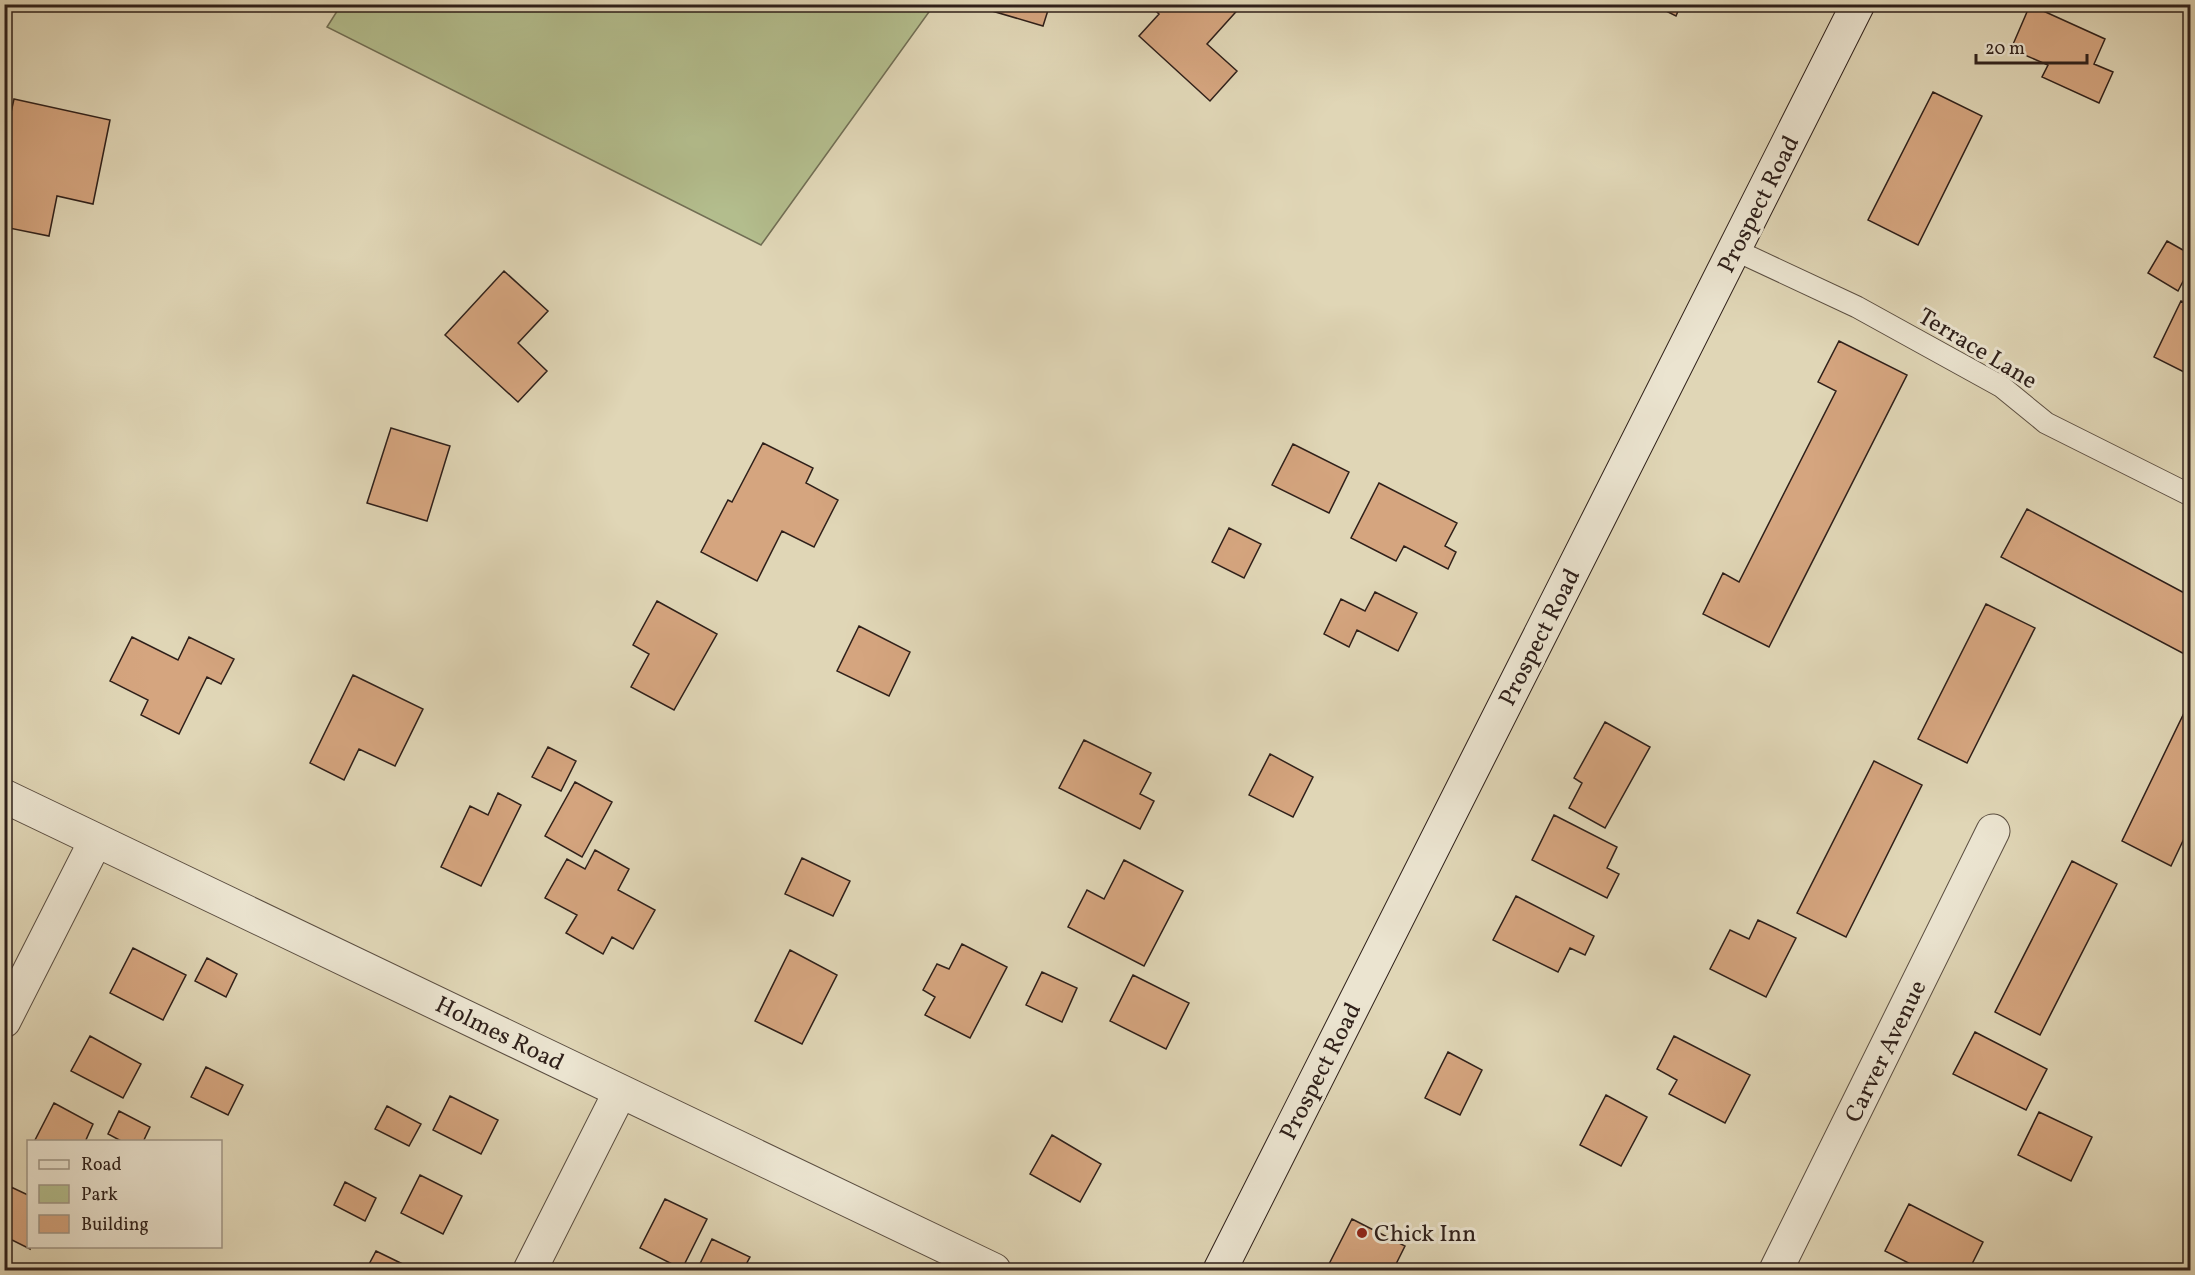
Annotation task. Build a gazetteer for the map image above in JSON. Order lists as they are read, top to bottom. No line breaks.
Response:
{"streets":{"street":["Prospect Road","Holmes Road","Carver Avenue"],"lane":["Terrace Lane"]},"crossings":[["Prospect Road","Terrace Lane"]],"places":["Chick Inn"],"legend":["Road","Park","Building"],"scale_bar":"20 m"}
